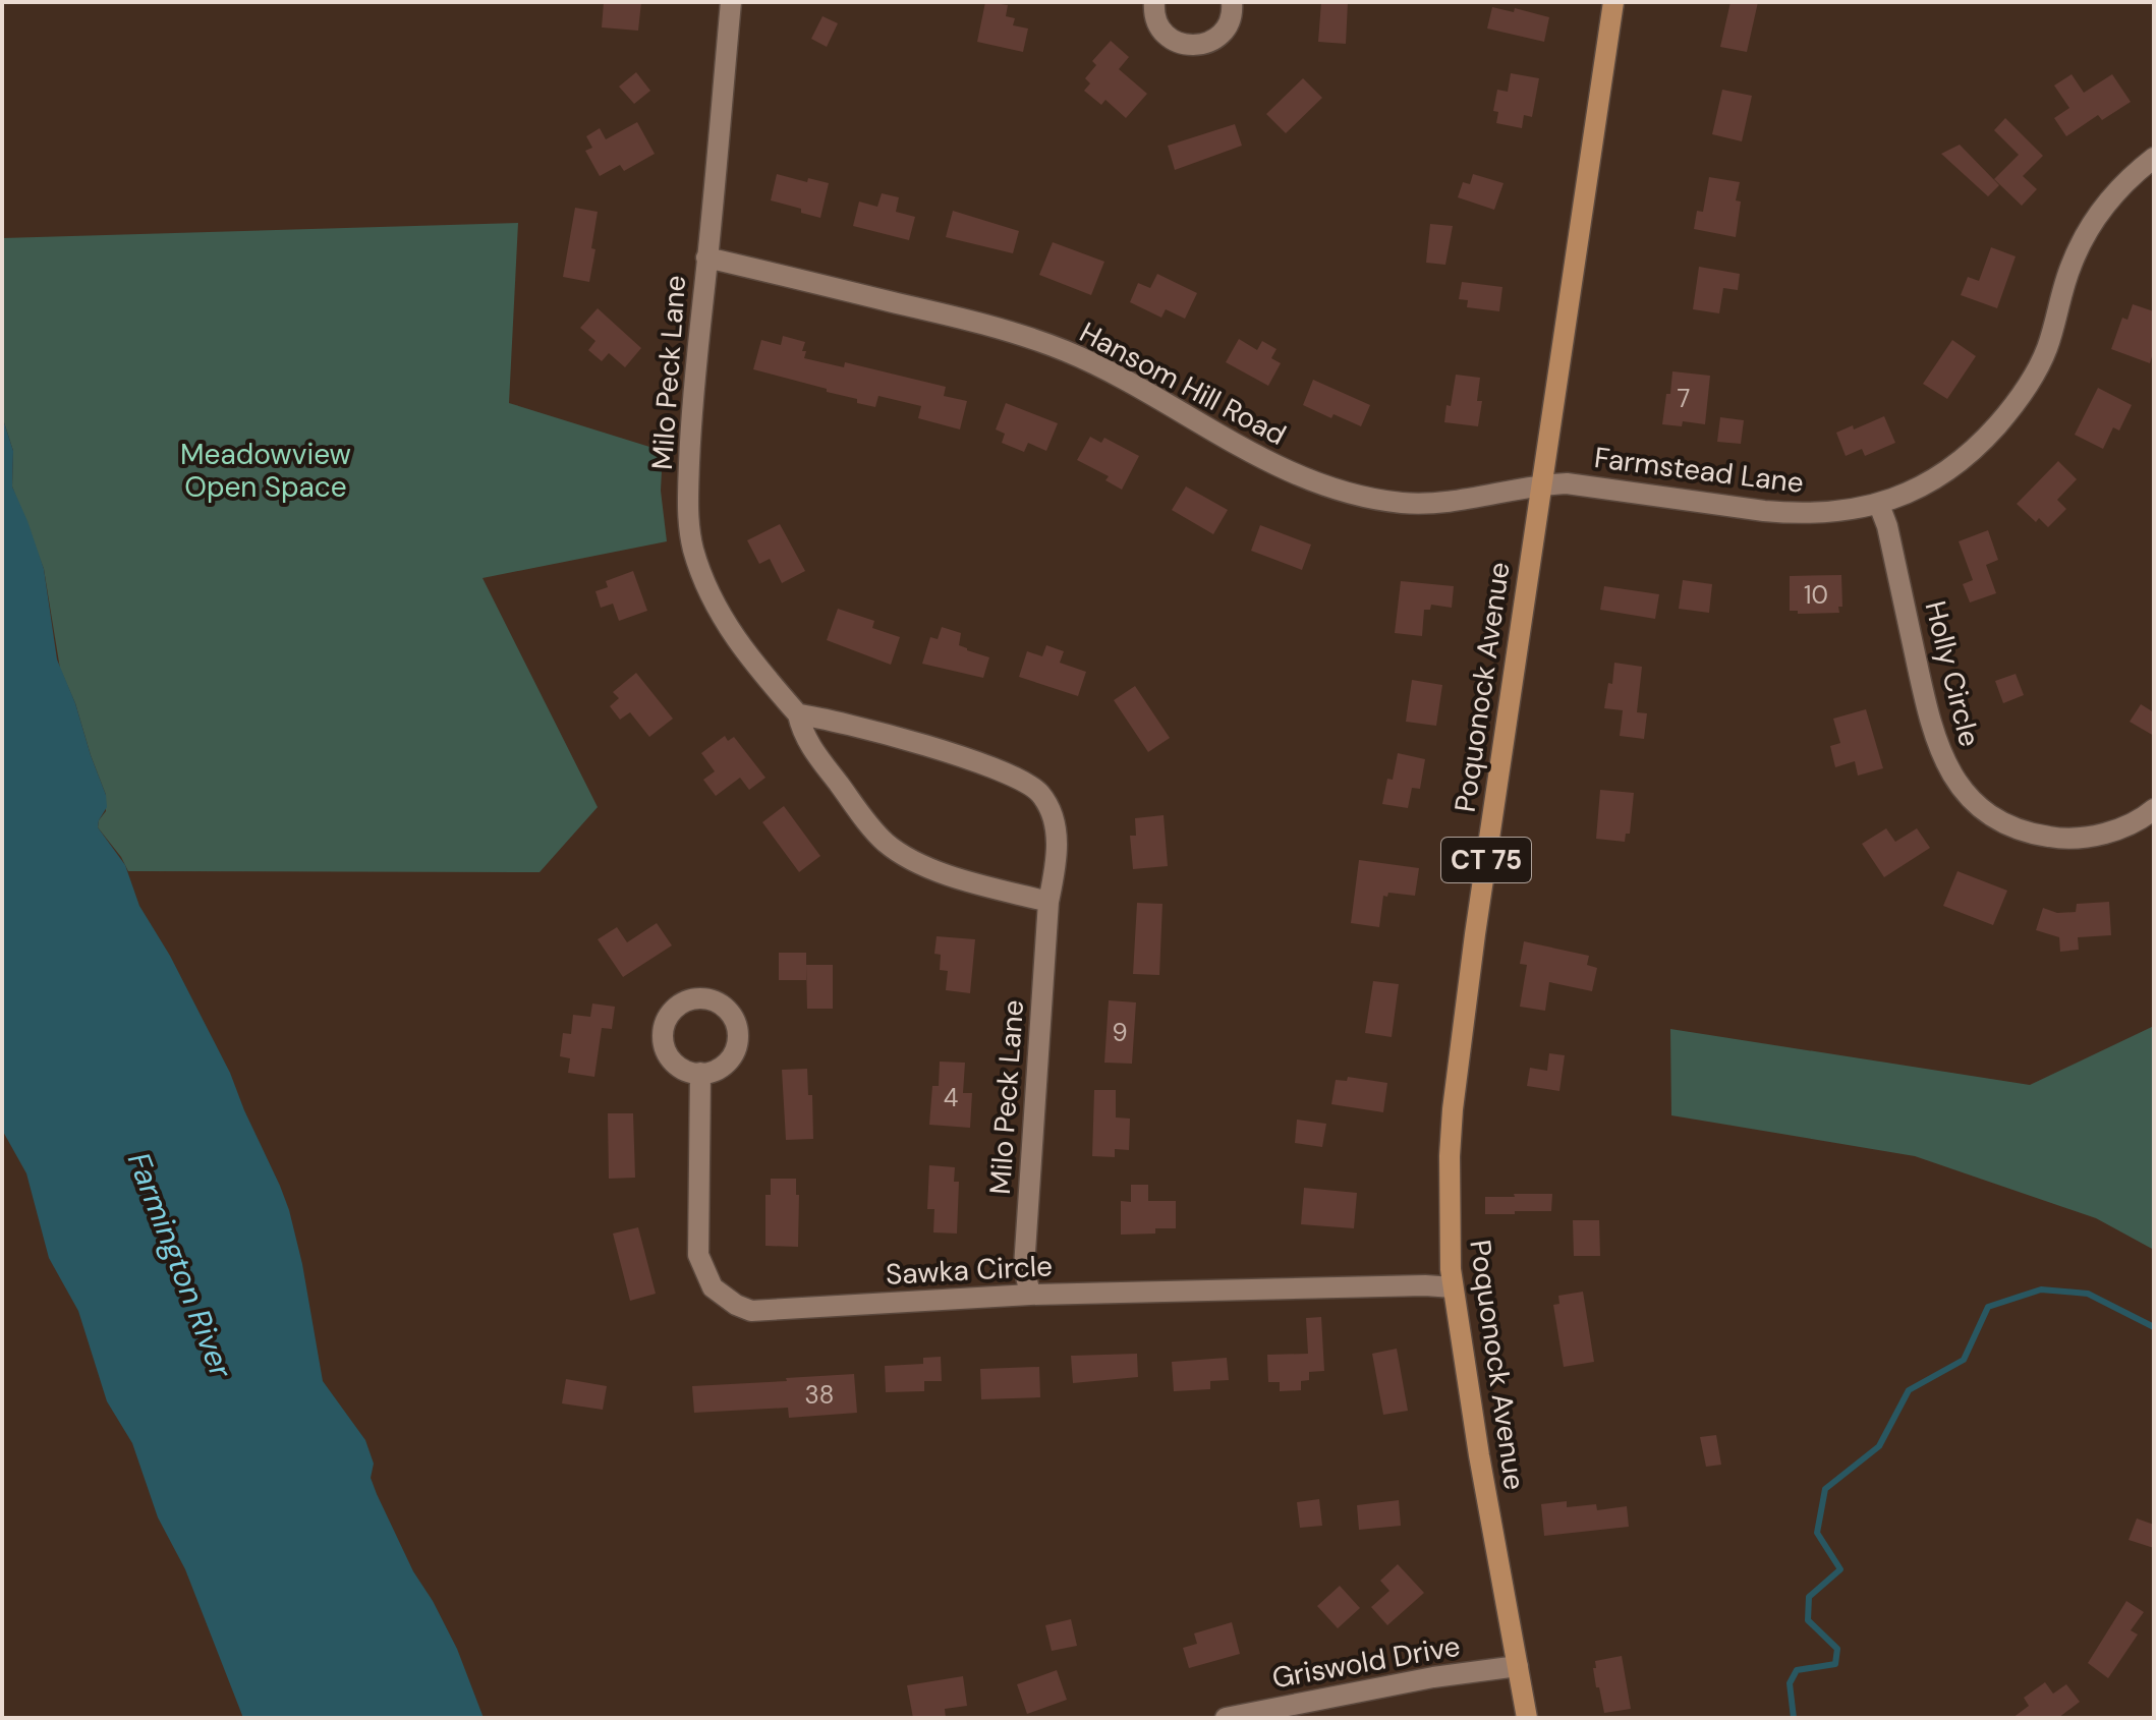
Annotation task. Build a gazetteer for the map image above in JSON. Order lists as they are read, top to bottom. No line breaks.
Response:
{"streets":{"main road":["Poquonock Avenue","CT 75"],"street":["Milo Peck Lane","Hansom Hill Road","Farmstead Lane","Holly Circle","Sawka Circle","Griswold Drive"]},"crossings":[["Milo Peck Lane","Hansom Hill Road"],["Milo Peck Lane","Sawka Circle"],["Hansom Hill Road","Farmstead Lane"],["Hansom Hill Road","Poquonock Avenue"],["Farmstead Lane","Holly Circle"],["Farmstead Lane","Poquonock Avenue"],["Poquonock Avenue","Sawka Circle"],["Poquonock Avenue","Griswold Drive"]],"water":["Farmington River"],"parks":["Meadowview Open Space"],"house_numbers":["7","10","9","4","38"]}
